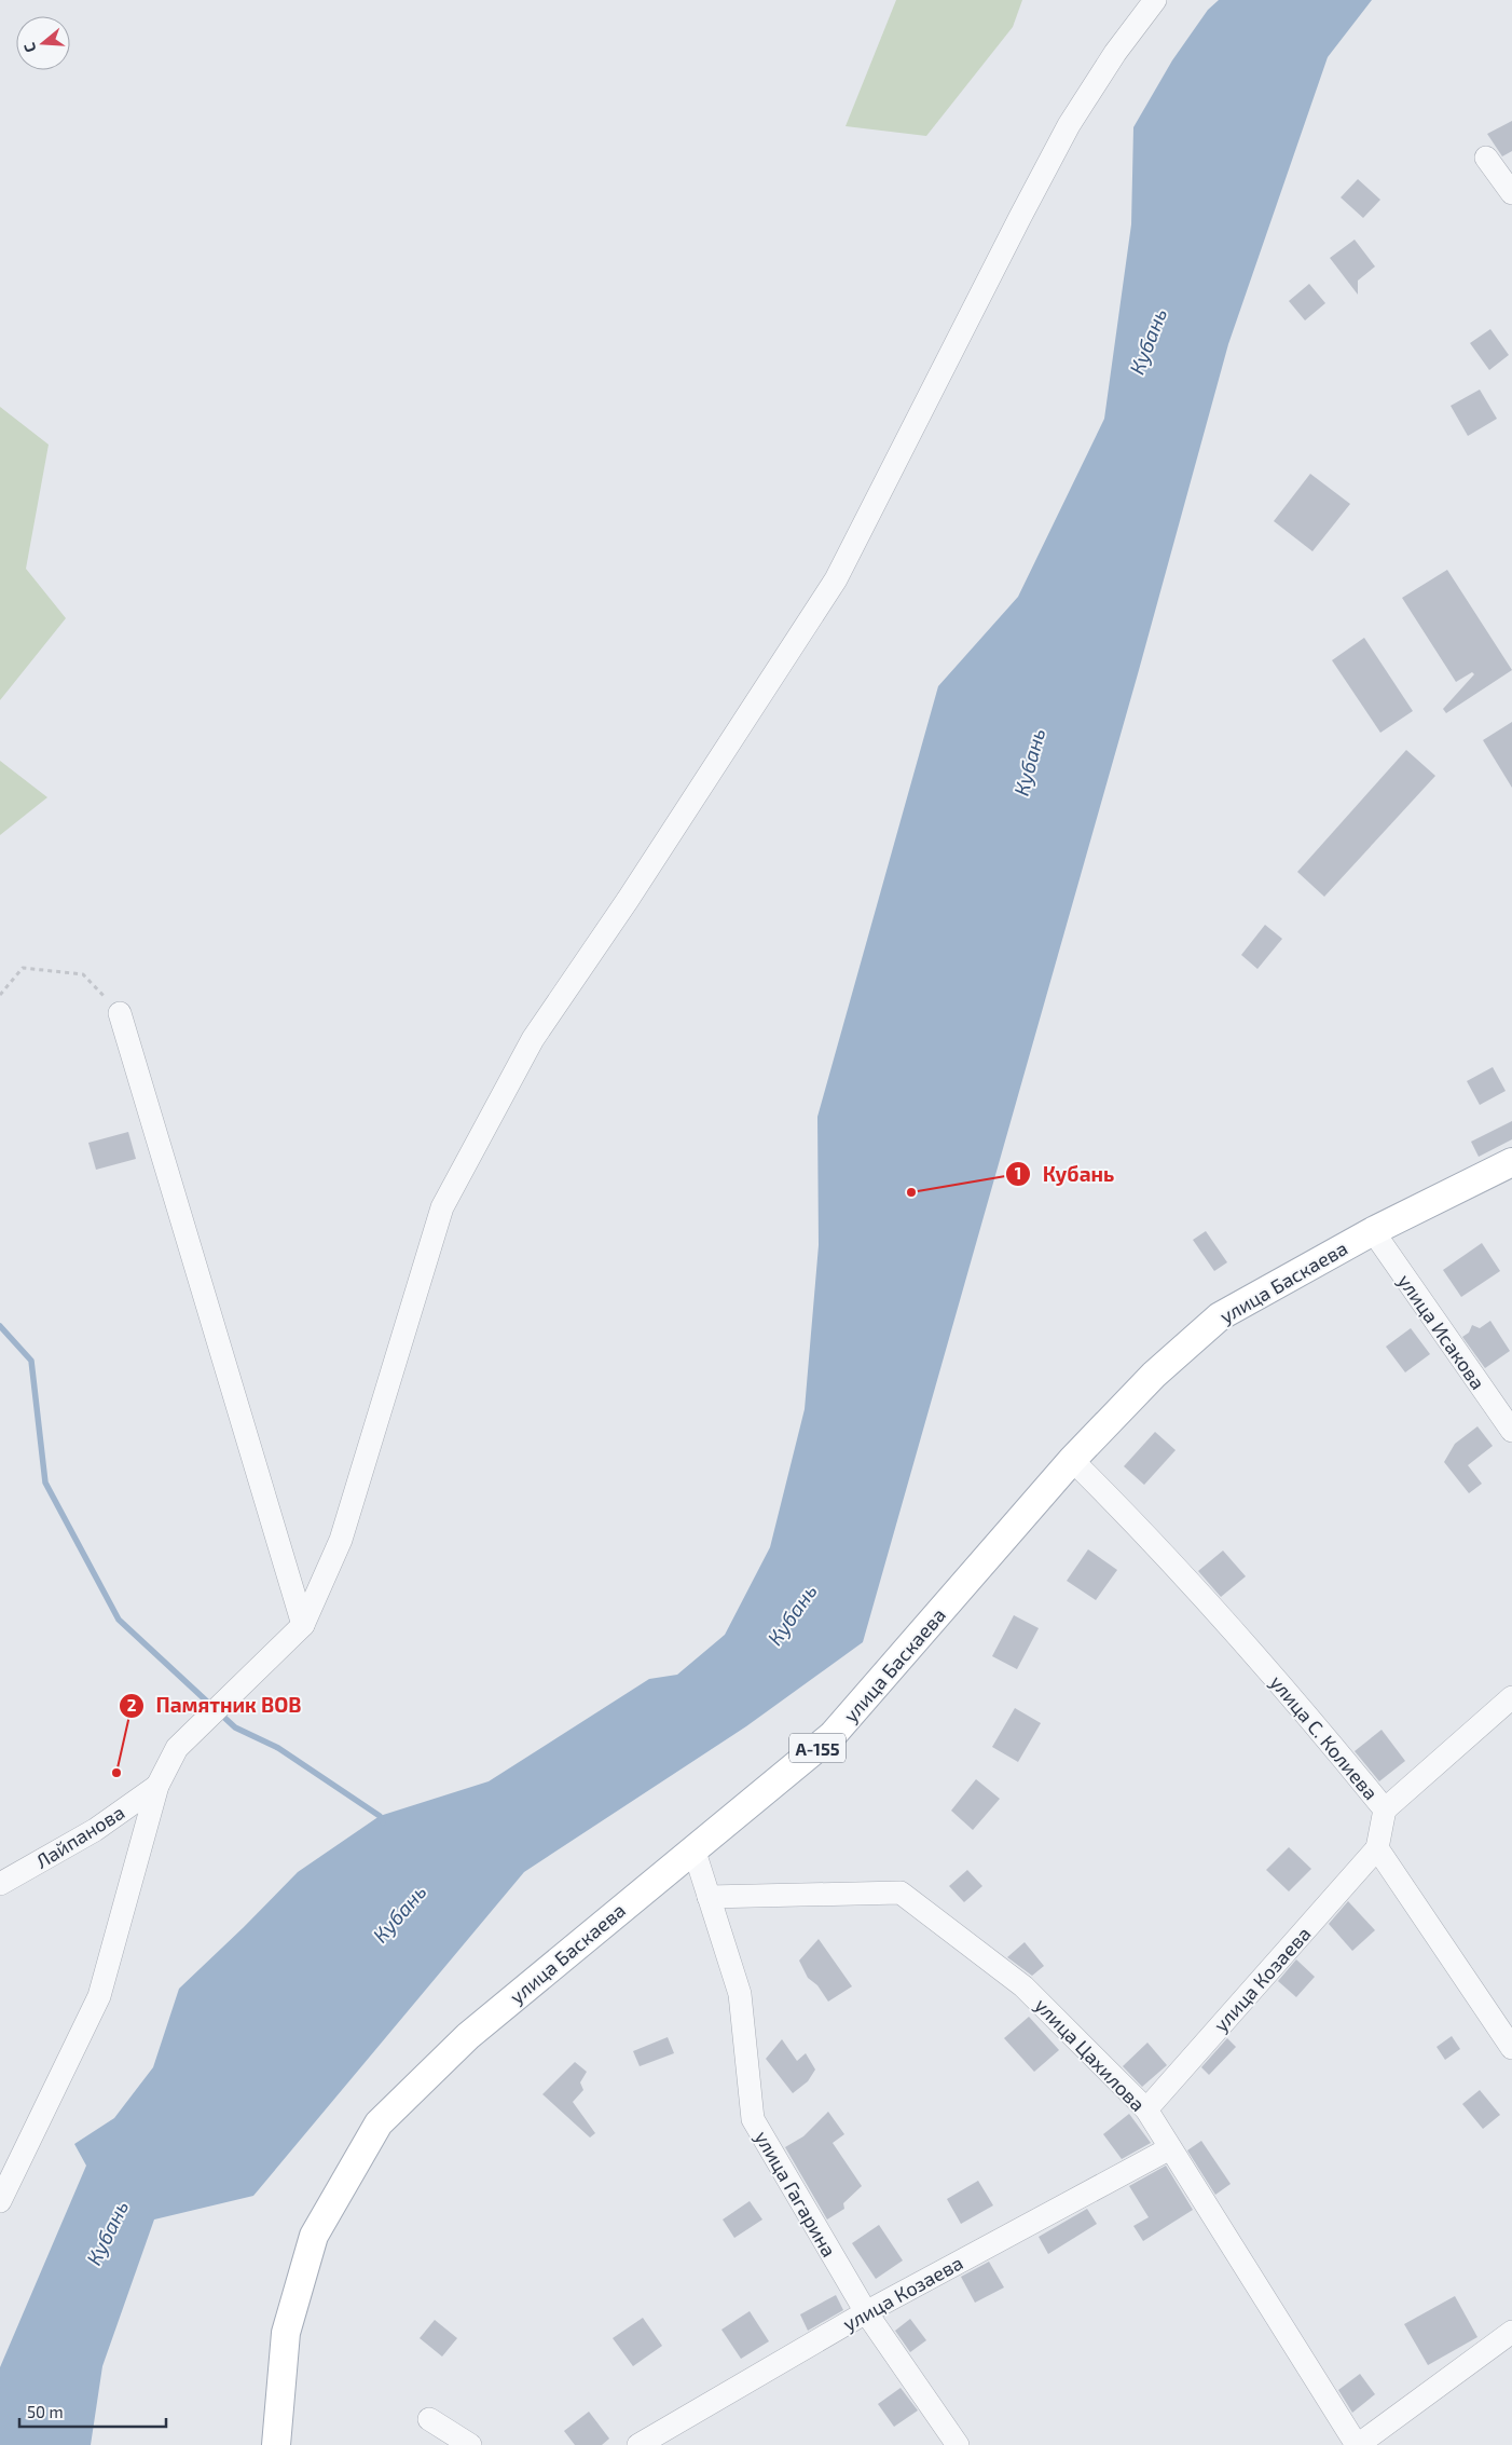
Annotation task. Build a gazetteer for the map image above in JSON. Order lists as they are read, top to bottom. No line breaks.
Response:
{"streets":{"main road":["улица Баскаева","А-155"],"street":["улица Исакова","улица С. Колиева","Лайпанова","улица Козаева","улица Цахилова","улица Гагарина"]},"crossings":[["улица Баскаева","улица Исакова"],["улица Баскаева","улица С. Колиева"],["улица Баскаева","улица Гагарина"],["улица С. Колиева","улица Козаева"],["улица Козаева","улица Цахилова"],["улица Козаева","улица Гагарина"],["улица Цахилова","улица Гагарина"]],"water":["Кубань"],"places":["Кубань","Памятник ВОВ"],"scale_bar":"50 m","north":"left"}
